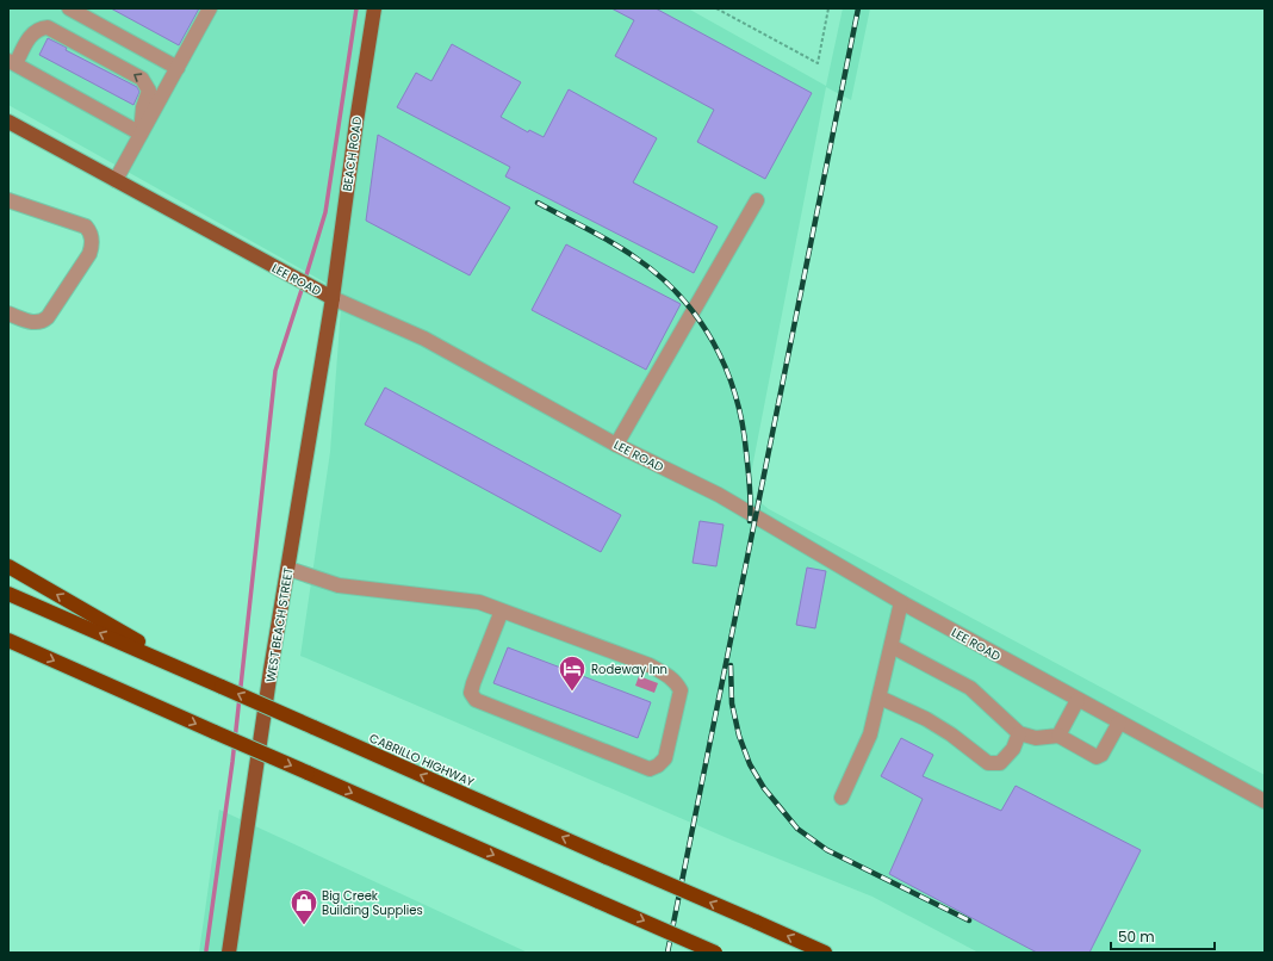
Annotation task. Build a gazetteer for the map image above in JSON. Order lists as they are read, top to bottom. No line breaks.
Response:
{"streets":{"highway":["CABRILLO HIGHWAY"],"main road":["BEACH ROAD","LEE ROAD","WEST BEACH STREET"]},"crossings":[["BEACH ROAD","LEE ROAD"],["BEACH ROAD","WEST BEACH STREET"],["LEE ROAD","WEST BEACH STREET"]],"places":{"hotel":["Rodeway Inn"],"shop":["Big Creek Building Supplies"]},"scale_bar":"50 m"}
